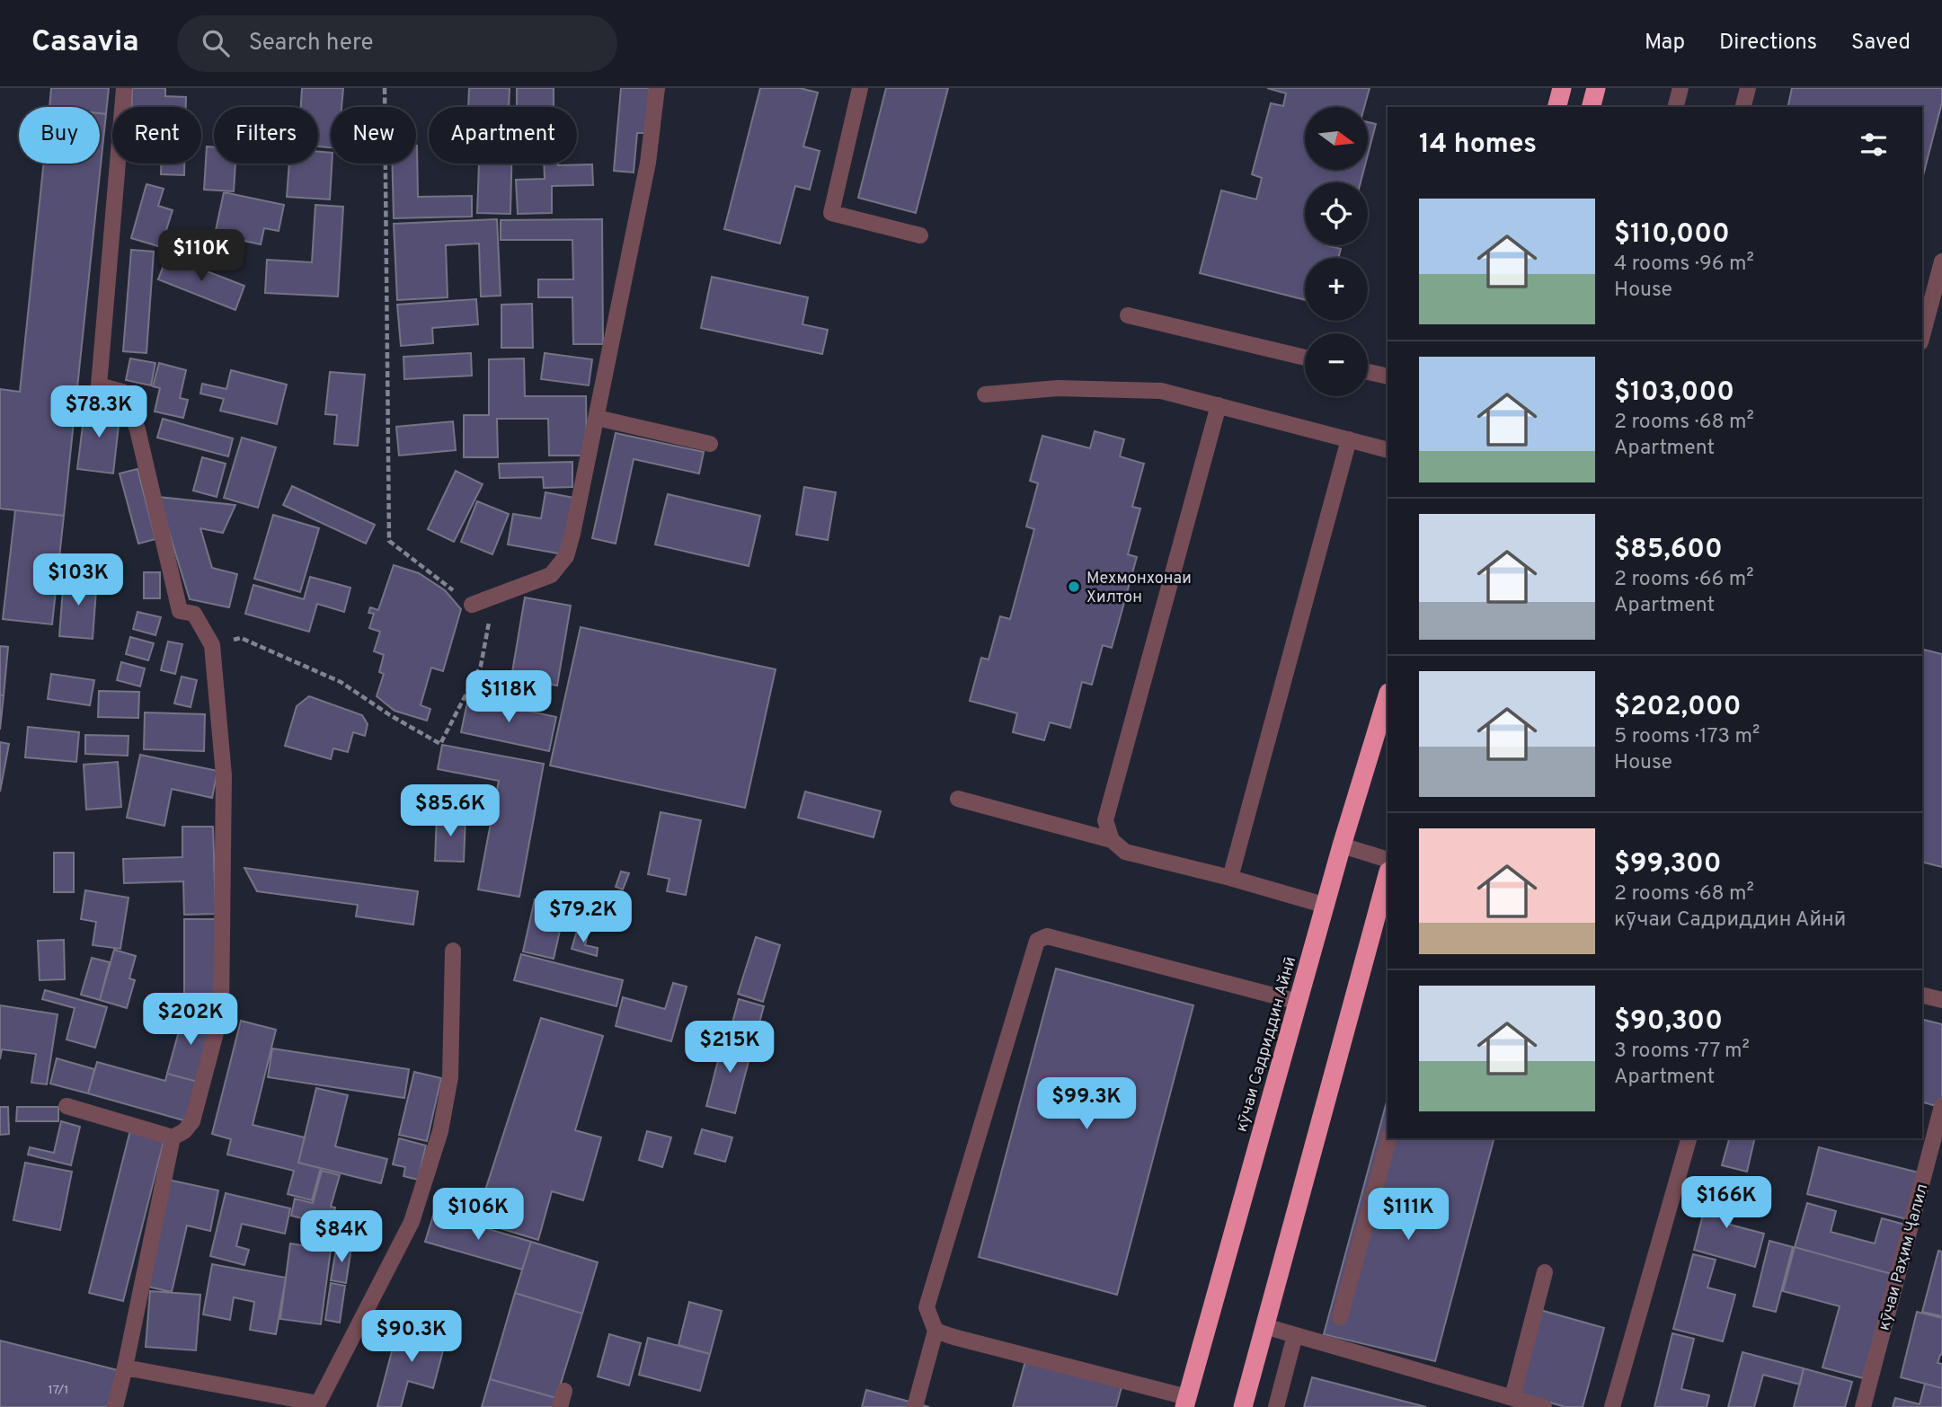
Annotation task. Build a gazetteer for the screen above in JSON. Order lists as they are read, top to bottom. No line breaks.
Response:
{"streets":{"highway":["кӯчаи Садриддин Айнӣ"],"street":["кӯчаи Раҳим Ҷалил"]},"places":["Мехмонхонаи Хилтон"],"house_numbers":["17/1"],"north":"right","page":{"header":"Casavia","search":"Search here","nav":["Map","Directions","Saved"],"map_buttons":["+","−"],"chip":["Buy","Rent","Filters","New","Apartment"],"heading":"14 homes","list":[{"name":"$110,000","note":"4 rooms · 96 m² · House"},{"name":"$103,000","note":"2 rooms · 68 m² · Apartment"},{"name":"$85,600","note":"2 rooms · 66 m² · Apartment"},{"name":"$202,000","note":"5 rooms · 173 m² · House"},{"name":"$99,300","note":"2 rooms · 68 m² · кӯчаи Садриддин Айнӣ"},{"name":"$90,300","note":"3 rooms · 77 m² · Apartment"}],"price":["$110K","$78.3K","$103K","$118K","$85.6K","$79.2K","$202K","$215K","$99.3K","$166K","$106K","$111K","$84K","$90.3K"]}}
